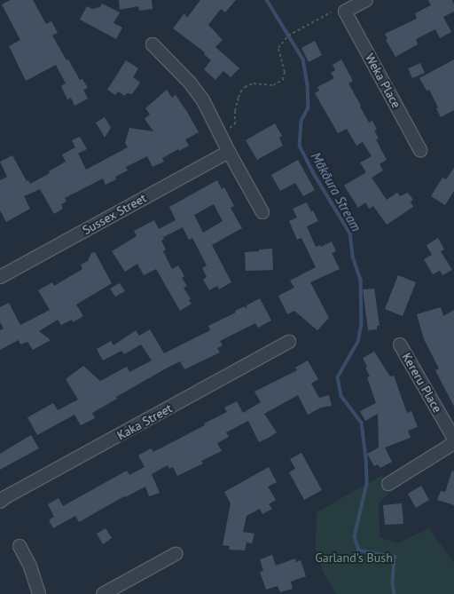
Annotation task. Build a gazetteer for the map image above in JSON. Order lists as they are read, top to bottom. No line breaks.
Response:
{"streets":{"street":["Weka Place","Sussex Street","Kereru Place","Kaka Street"]},"water":["Mākōura Stream"],"parks":["Garland's Bush"]}
